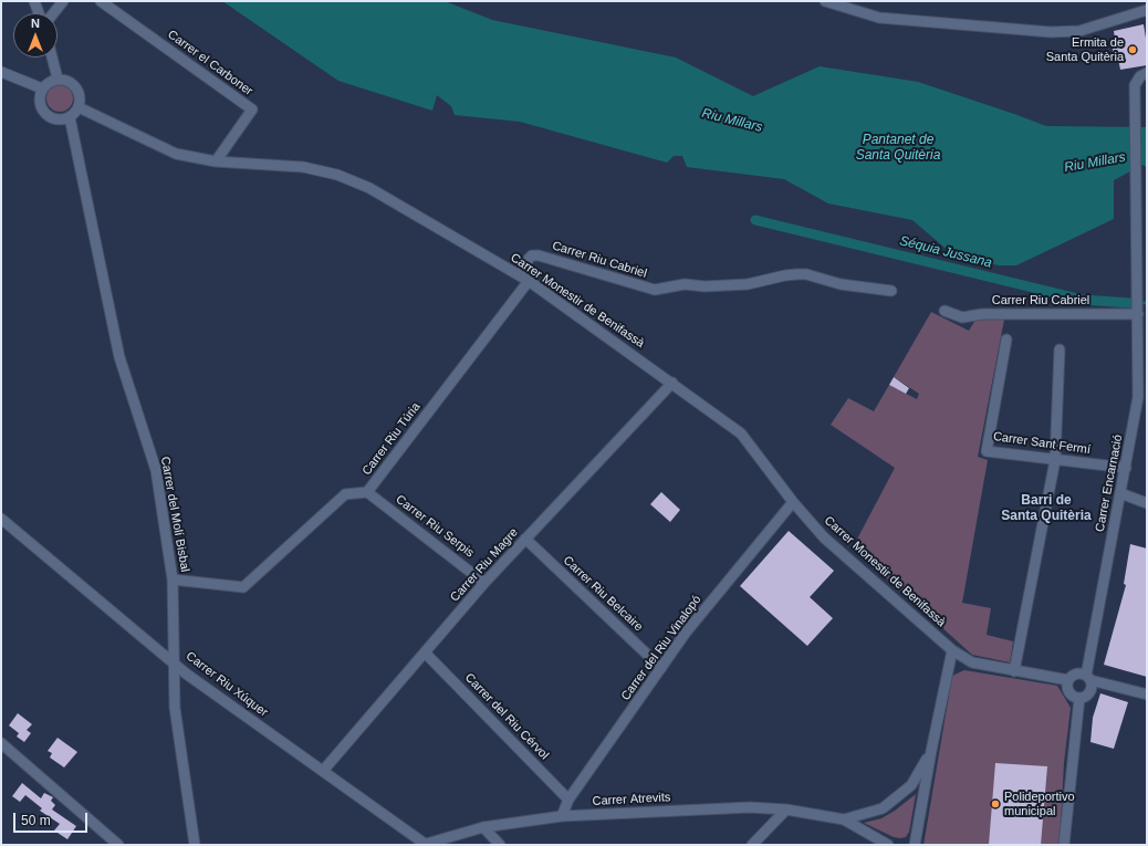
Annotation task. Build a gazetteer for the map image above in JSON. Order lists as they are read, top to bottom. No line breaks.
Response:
{"streets":{"street":["Carrer el Carboner","Carrer Riu Cabriel","Carrer Monestir de Benifassà","Carrer Riu Túria","Carrer Sant Fermí","Carrer Encarnació","Carrer del Molí Bisbal","Carrer Riu Serpis","Carrer Riu Magre","Carrer Riu Belcaire","Carrer del Riu Vinalopó","Carrer Riu Xúquer","Carrer del Riu Cérvol","Carrer Atrevits"]},"crossings":[["Carrer el Carboner","Carrer Monestir de Benifassà"],["Carrer Riu Cabriel","Carrer Monestir de Benifassà"],["Carrer Riu Cabriel","Carrer Encarnació"],["Carrer Monestir de Benifassà","Carrer Riu Túria"],["Carrer Monestir de Benifassà","Carrer Encarnació"],["Carrer Monestir de Benifassà","Carrer del Molí Bisbal"],["Carrer Monestir de Benifassà","Carrer Riu Magre"],["Carrer Monestir de Benifassà","Carrer del Riu Vinalopó"],["Carrer Riu Túria","Carrer del Molí Bisbal"],["Carrer Riu Túria","Carrer Riu Serpis"],["Carrer Sant Fermí","Carrer Encarnació"],["Carrer del Molí Bisbal","Carrer Riu Xúquer"],["Carrer Riu Serpis","Carrer Riu Magre"],["Carrer Riu Magre","Carrer Riu Belcaire"],["Carrer Riu Magre","Carrer Riu Xúquer"],["Carrer Riu Magre","Carrer del Riu Cérvol"],["Carrer Riu Belcaire","Carrer del Riu Vinalopó"],["Carrer del Riu Vinalopó","Carrer del Riu Cérvol"],["Carrer del Riu Vinalopó","Carrer Atrevits"],["Carrer Riu Xúquer","Carrer Atrevits"]],"districts":["Barri de Santa Quitèria"],"water":["Riu Millars","Pantanet de Santa Quitèria","Séquia Jussana"],"places":["Ermita de Santa Quitèria","Polideportivo municipal"],"scale_bar":"50 m","north":"top"}
